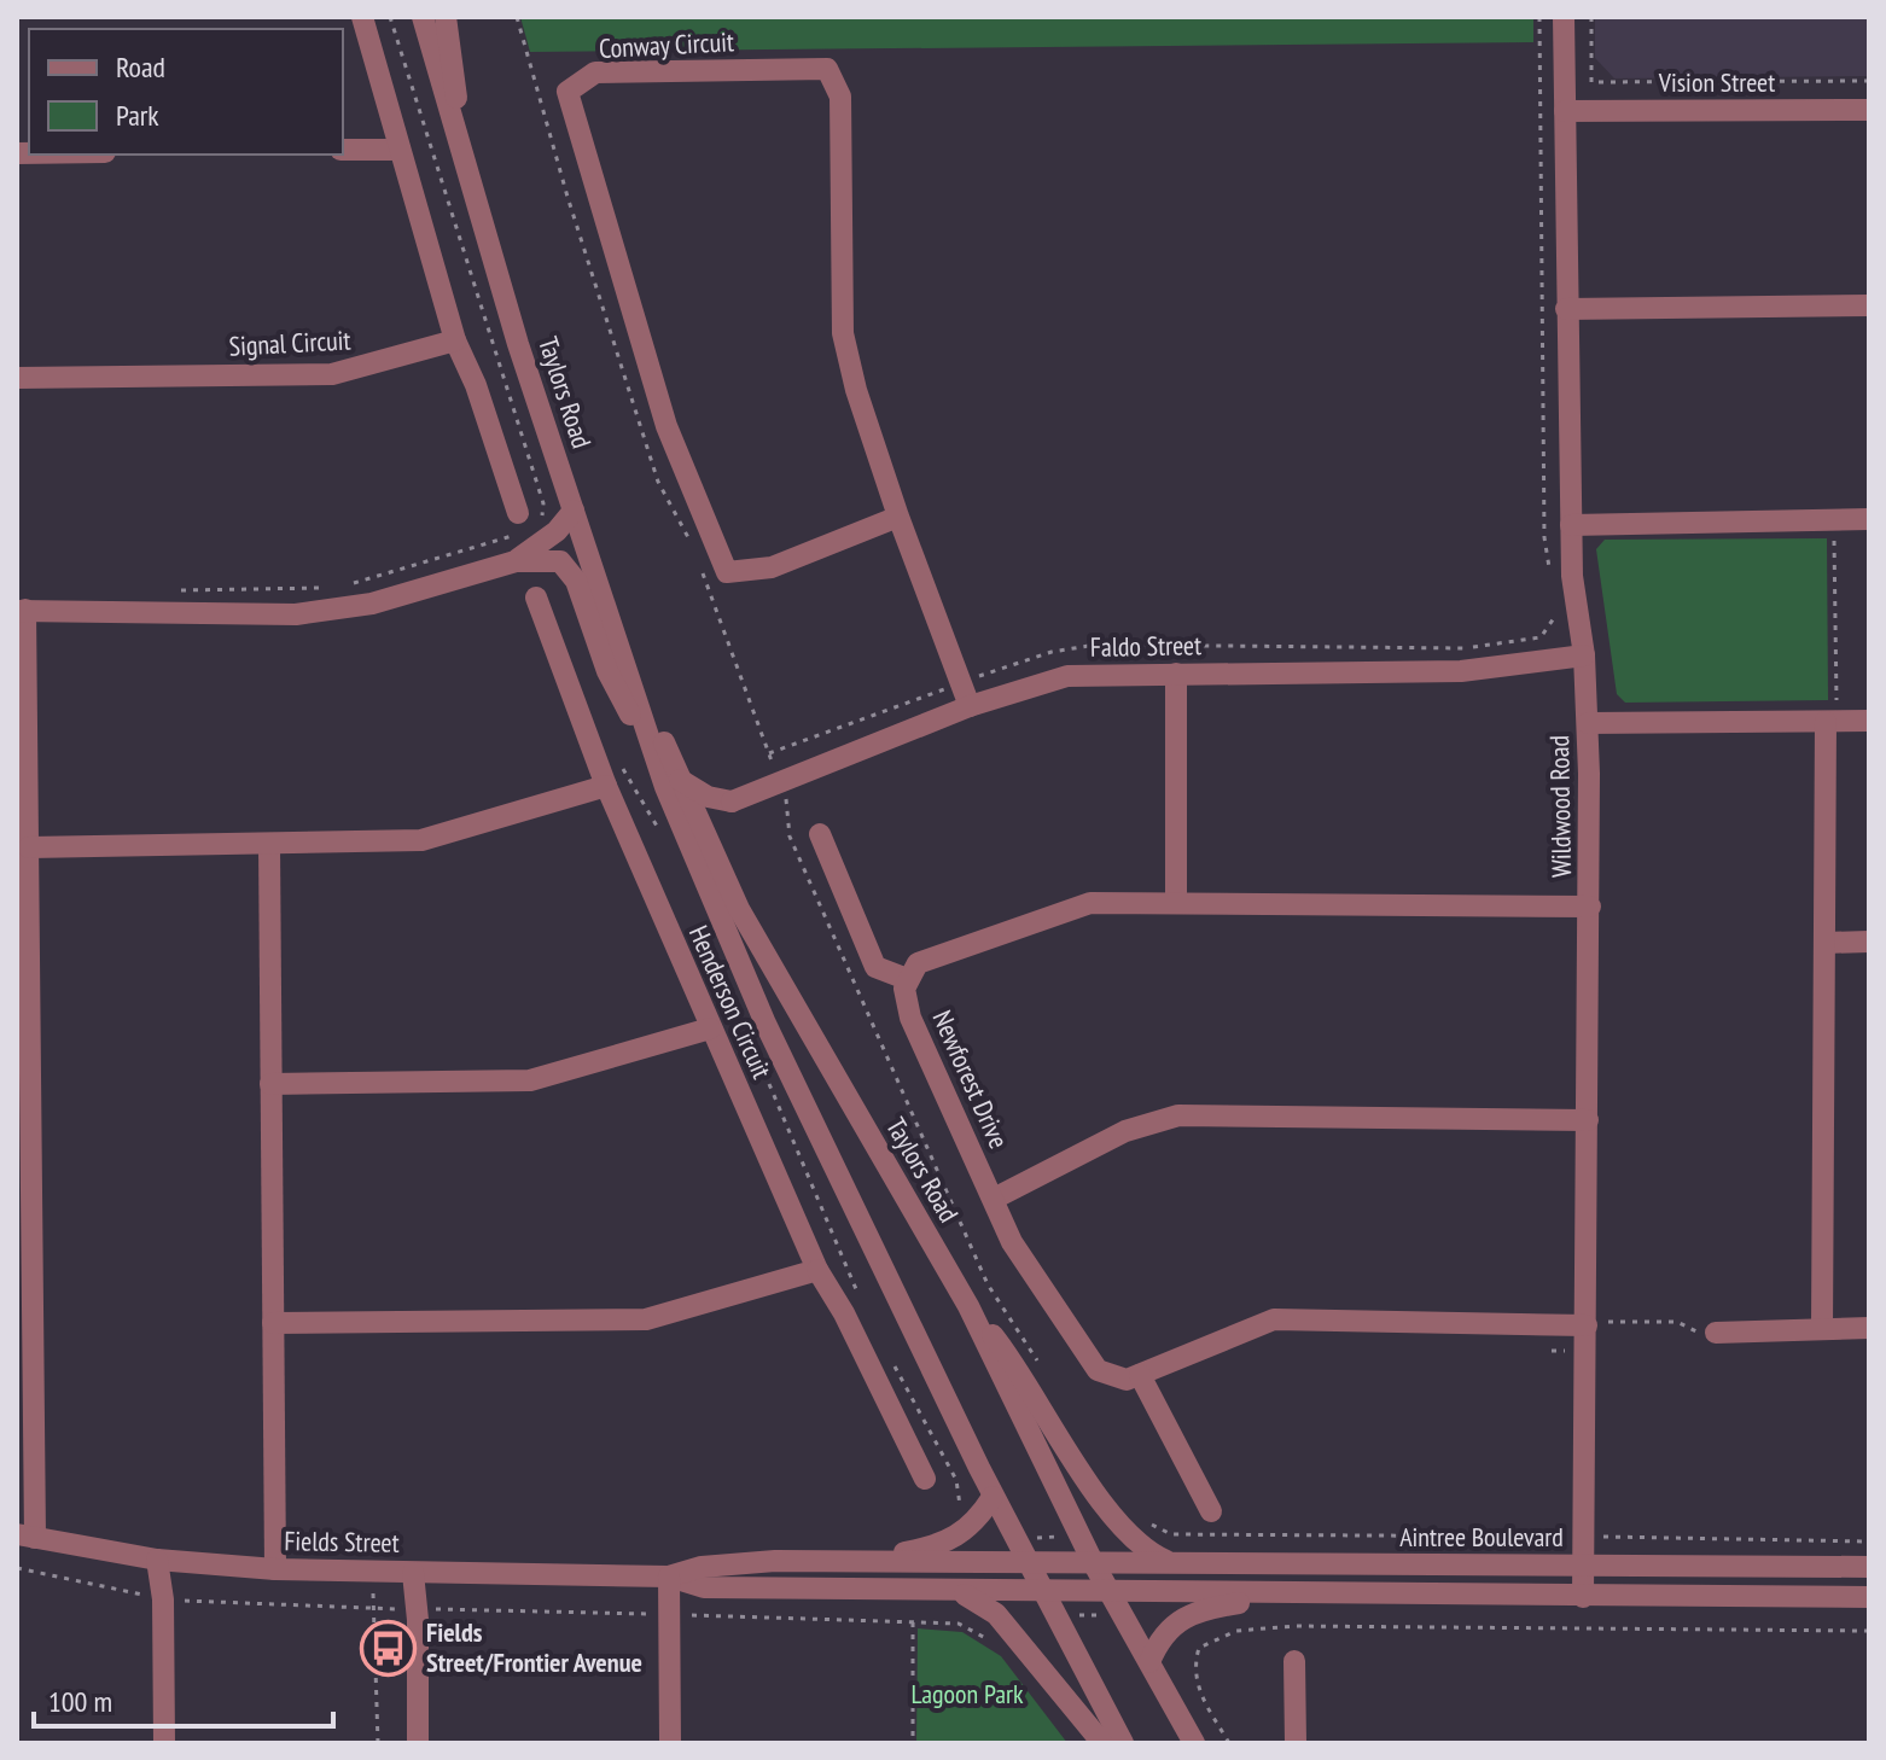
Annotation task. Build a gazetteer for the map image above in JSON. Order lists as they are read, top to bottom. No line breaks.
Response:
{"streets":{"street":["Conway Circuit","Vision Street","Signal Circuit","Taylors Road","Faldo Street","Wildwood Road","Henderson Circuit","Newforest Drive","Aintree Boulevard","Fields Street"]},"crossings":[["Conway Circuit","Faldo Street"],["Vision Street","Wildwood Road"],["Taylors Road","Aintree Boulevard"],["Taylors Road","Fields Street"],["Faldo Street","Wildwood Road"],["Wildwood Road","Aintree Boulevard"],["Aintree Boulevard","Fields Street"]],"parks":["Lagoon Park"],"places":{"bus stop":["Fields Street/Frontier Avenue"]},"legend":["Road","Park"],"scale_bar":"100 m"}
